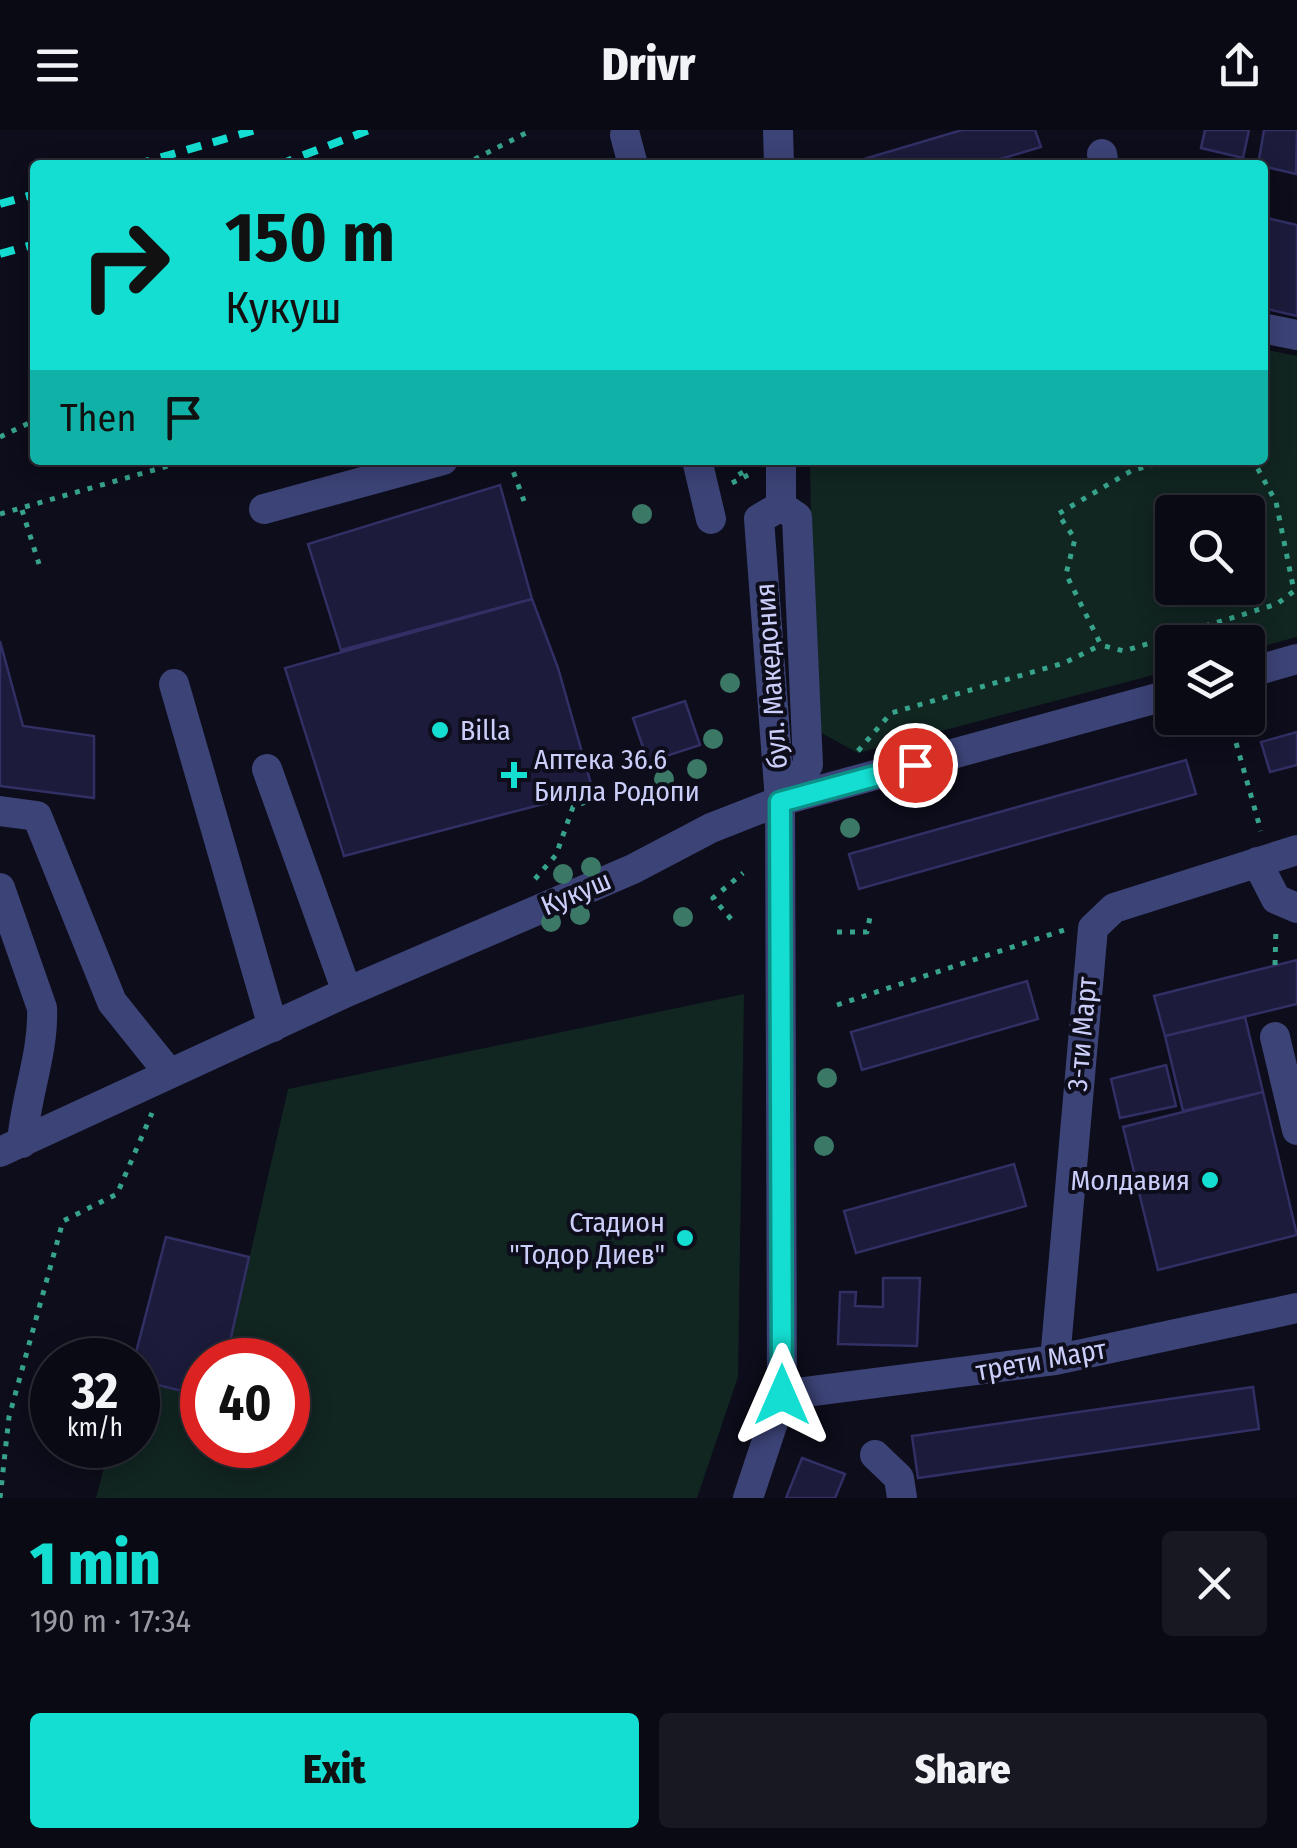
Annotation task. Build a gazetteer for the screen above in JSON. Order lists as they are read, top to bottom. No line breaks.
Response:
{"streets":{"street":["бул. Македония","Кукуш","3-ти Март","трети Март"]},"crossings":[["бул. Македония","Кукуш"],["бул. Македония","трети Март"],["3-ти Март","трети Март"]],"places":{"other":["Billa","Молдавия","Стадион \"Тодор Диев\""],"health":["Аптека 36.6 Билла Родопи"]},"page":{"header":"Drivr","turn":["150 m","Кукуш"],"then":"Then","speed":"32 km/h","limit":"40","heading":["1 min","190 m · 17:34"],"buttons":["Exit","Share"]}}
